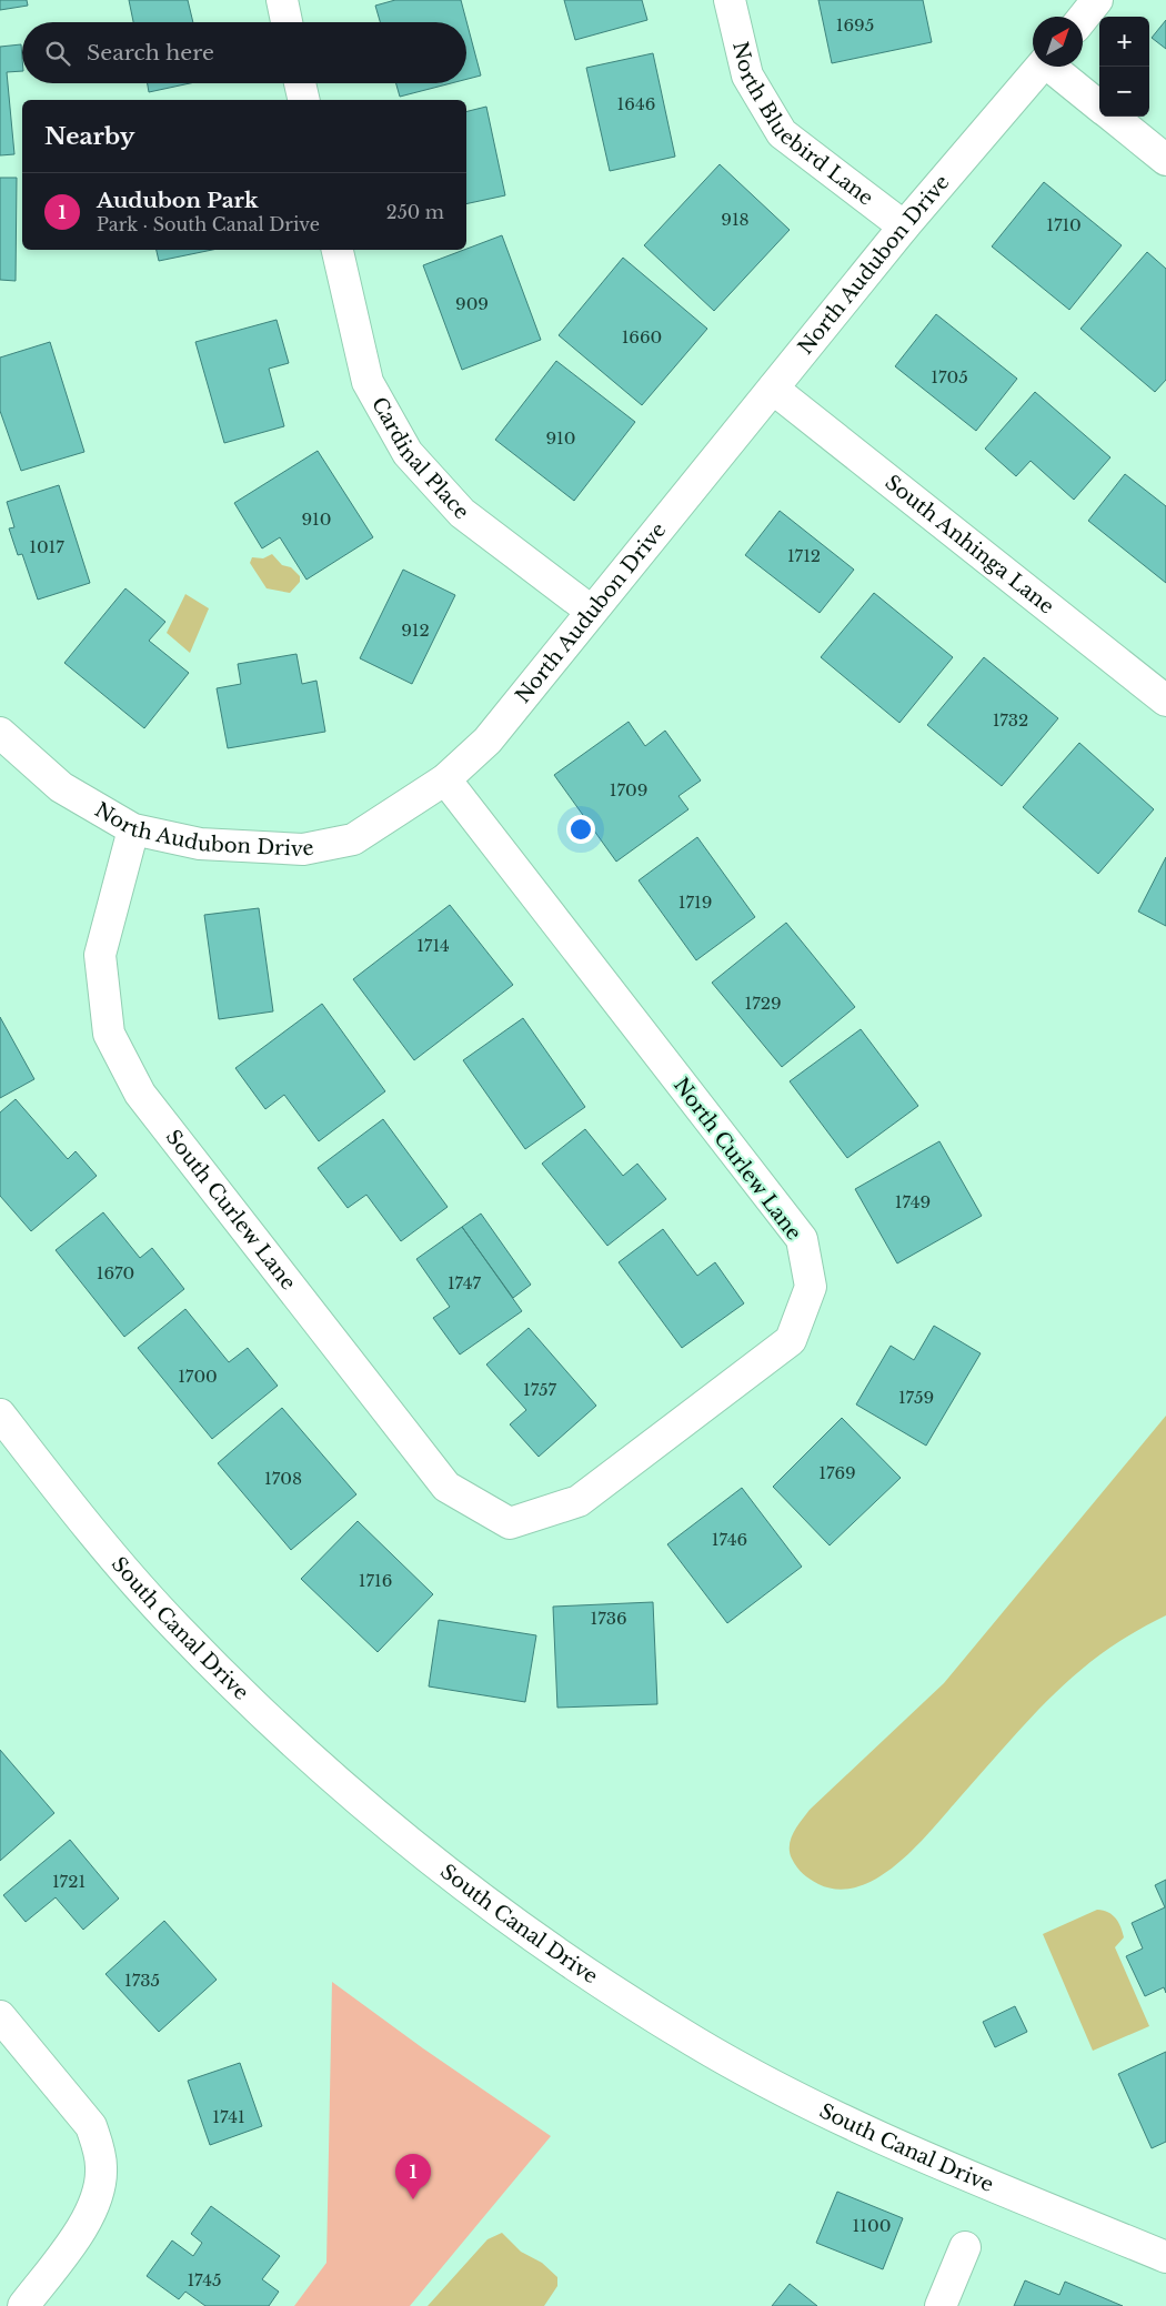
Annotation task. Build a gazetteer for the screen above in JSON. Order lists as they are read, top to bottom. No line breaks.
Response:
{"streets":{"street":["North Bluebird Lane","North Audubon Drive","Cardinal Place","South Anhinga Lane","North Curlew Lane","South Curlew Lane","South Canal Drive"]},"crossings":[["North Bluebird Lane","North Audubon Drive"],["North Audubon Drive","Cardinal Place"],["North Audubon Drive","South Anhinga Lane"],["North Audubon Drive","North Curlew Lane"],["North Audubon Drive","South Curlew Lane"],["North Curlew Lane","South Curlew Lane"]],"house_numbers":["1695","1646","918","1710","909","1660","1705","910","910","1017","1712","912","1732","1709","1719","1714","1729","1749","1670","1747","1700","1757","1759","1769","1708","1746","1716","1736","1721","1735","1741","1100","1745"],"north":"top right","page":{"map_buttons":["+","−"],"search":"Search here","heading":"Nearby","list":[{"mark":"1","name":"Audubon Park","note":"Park · South Canal Drive","value":"250 m"}],"pins":"1"}}
